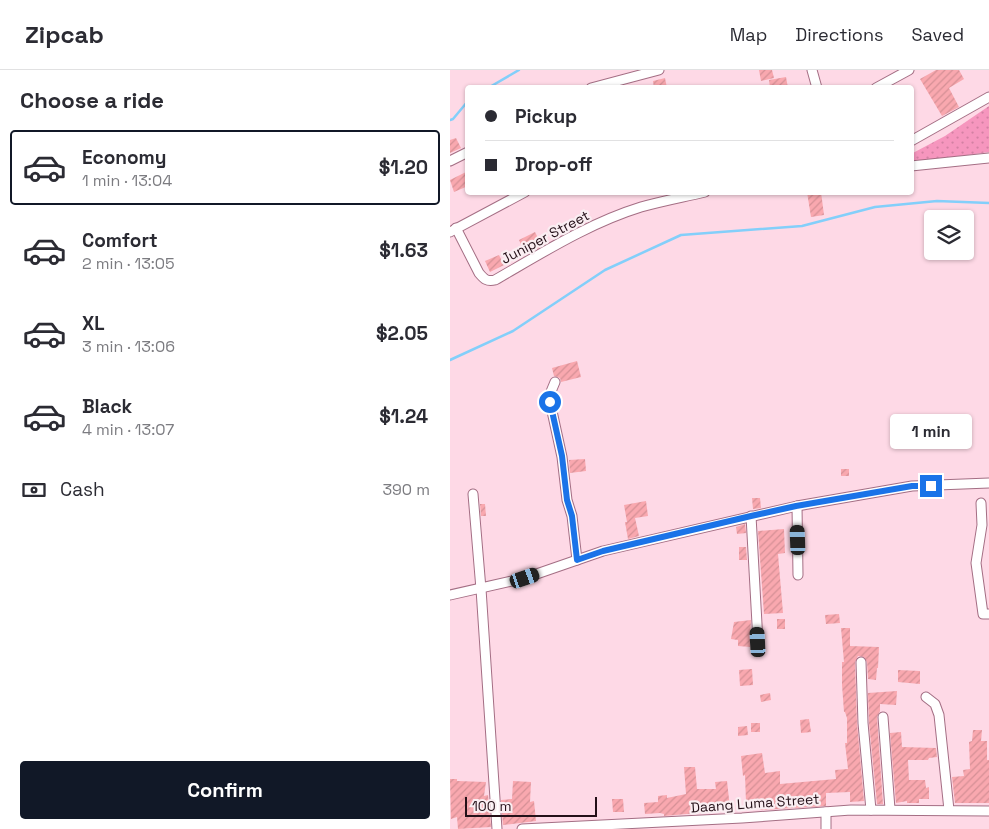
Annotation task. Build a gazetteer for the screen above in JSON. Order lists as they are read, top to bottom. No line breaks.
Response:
{"streets":{"street":["Juniper Street","Daang Luma Street"]},"scale_bar":"100 m","page":{"header":"Zipcab","nav":["Map","Directions","Saved"],"heading":"Choose a ride","banner":["Pickup","Drop-off"],"list":[{"name":"Economy","note":"1 min · 13:04","value":"$1.20"},{"name":"Comfort","note":"2 min · 13:05","value":"$1.63"},{"name":"XL","note":"3 min · 13:06","value":"$2.05"},{"name":"Black","note":"4 min · 13:07","value":"$1.24"}],"bubble":"1 min","pay":["Cash","390 m"],"buttons":"Confirm","scale":"100 m"}}
